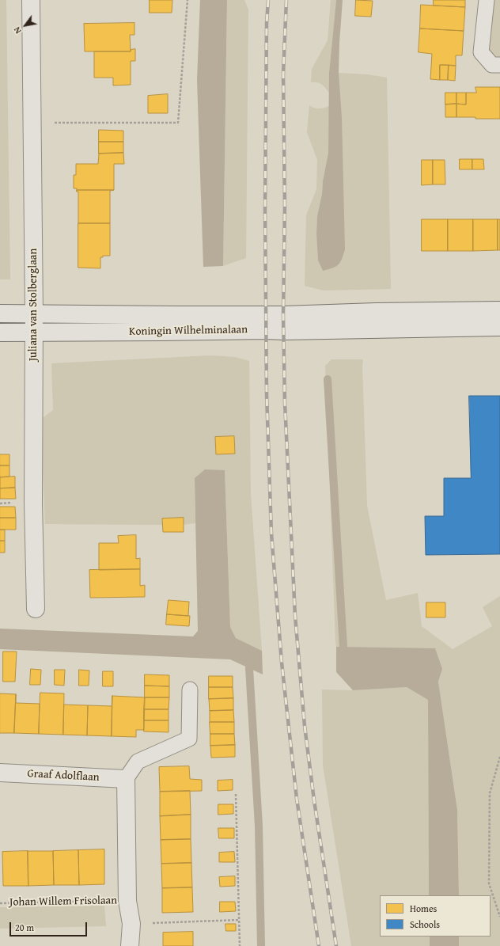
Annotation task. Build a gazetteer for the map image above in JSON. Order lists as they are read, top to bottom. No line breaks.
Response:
{"streets":{"main road":["Juliana van Stolberglaan","Koningin Wilhelminalaan","Graaf Adolflaan","Johan Willem Frisolaan"]},"crossings":[["Juliana van Stolberglaan","Koningin Wilhelminalaan"],["Graaf Adolflaan","Johan Willem Frisolaan"]],"legend":["Homes","Schools"],"scale_bar":"20 m","north":"bottom left"}
